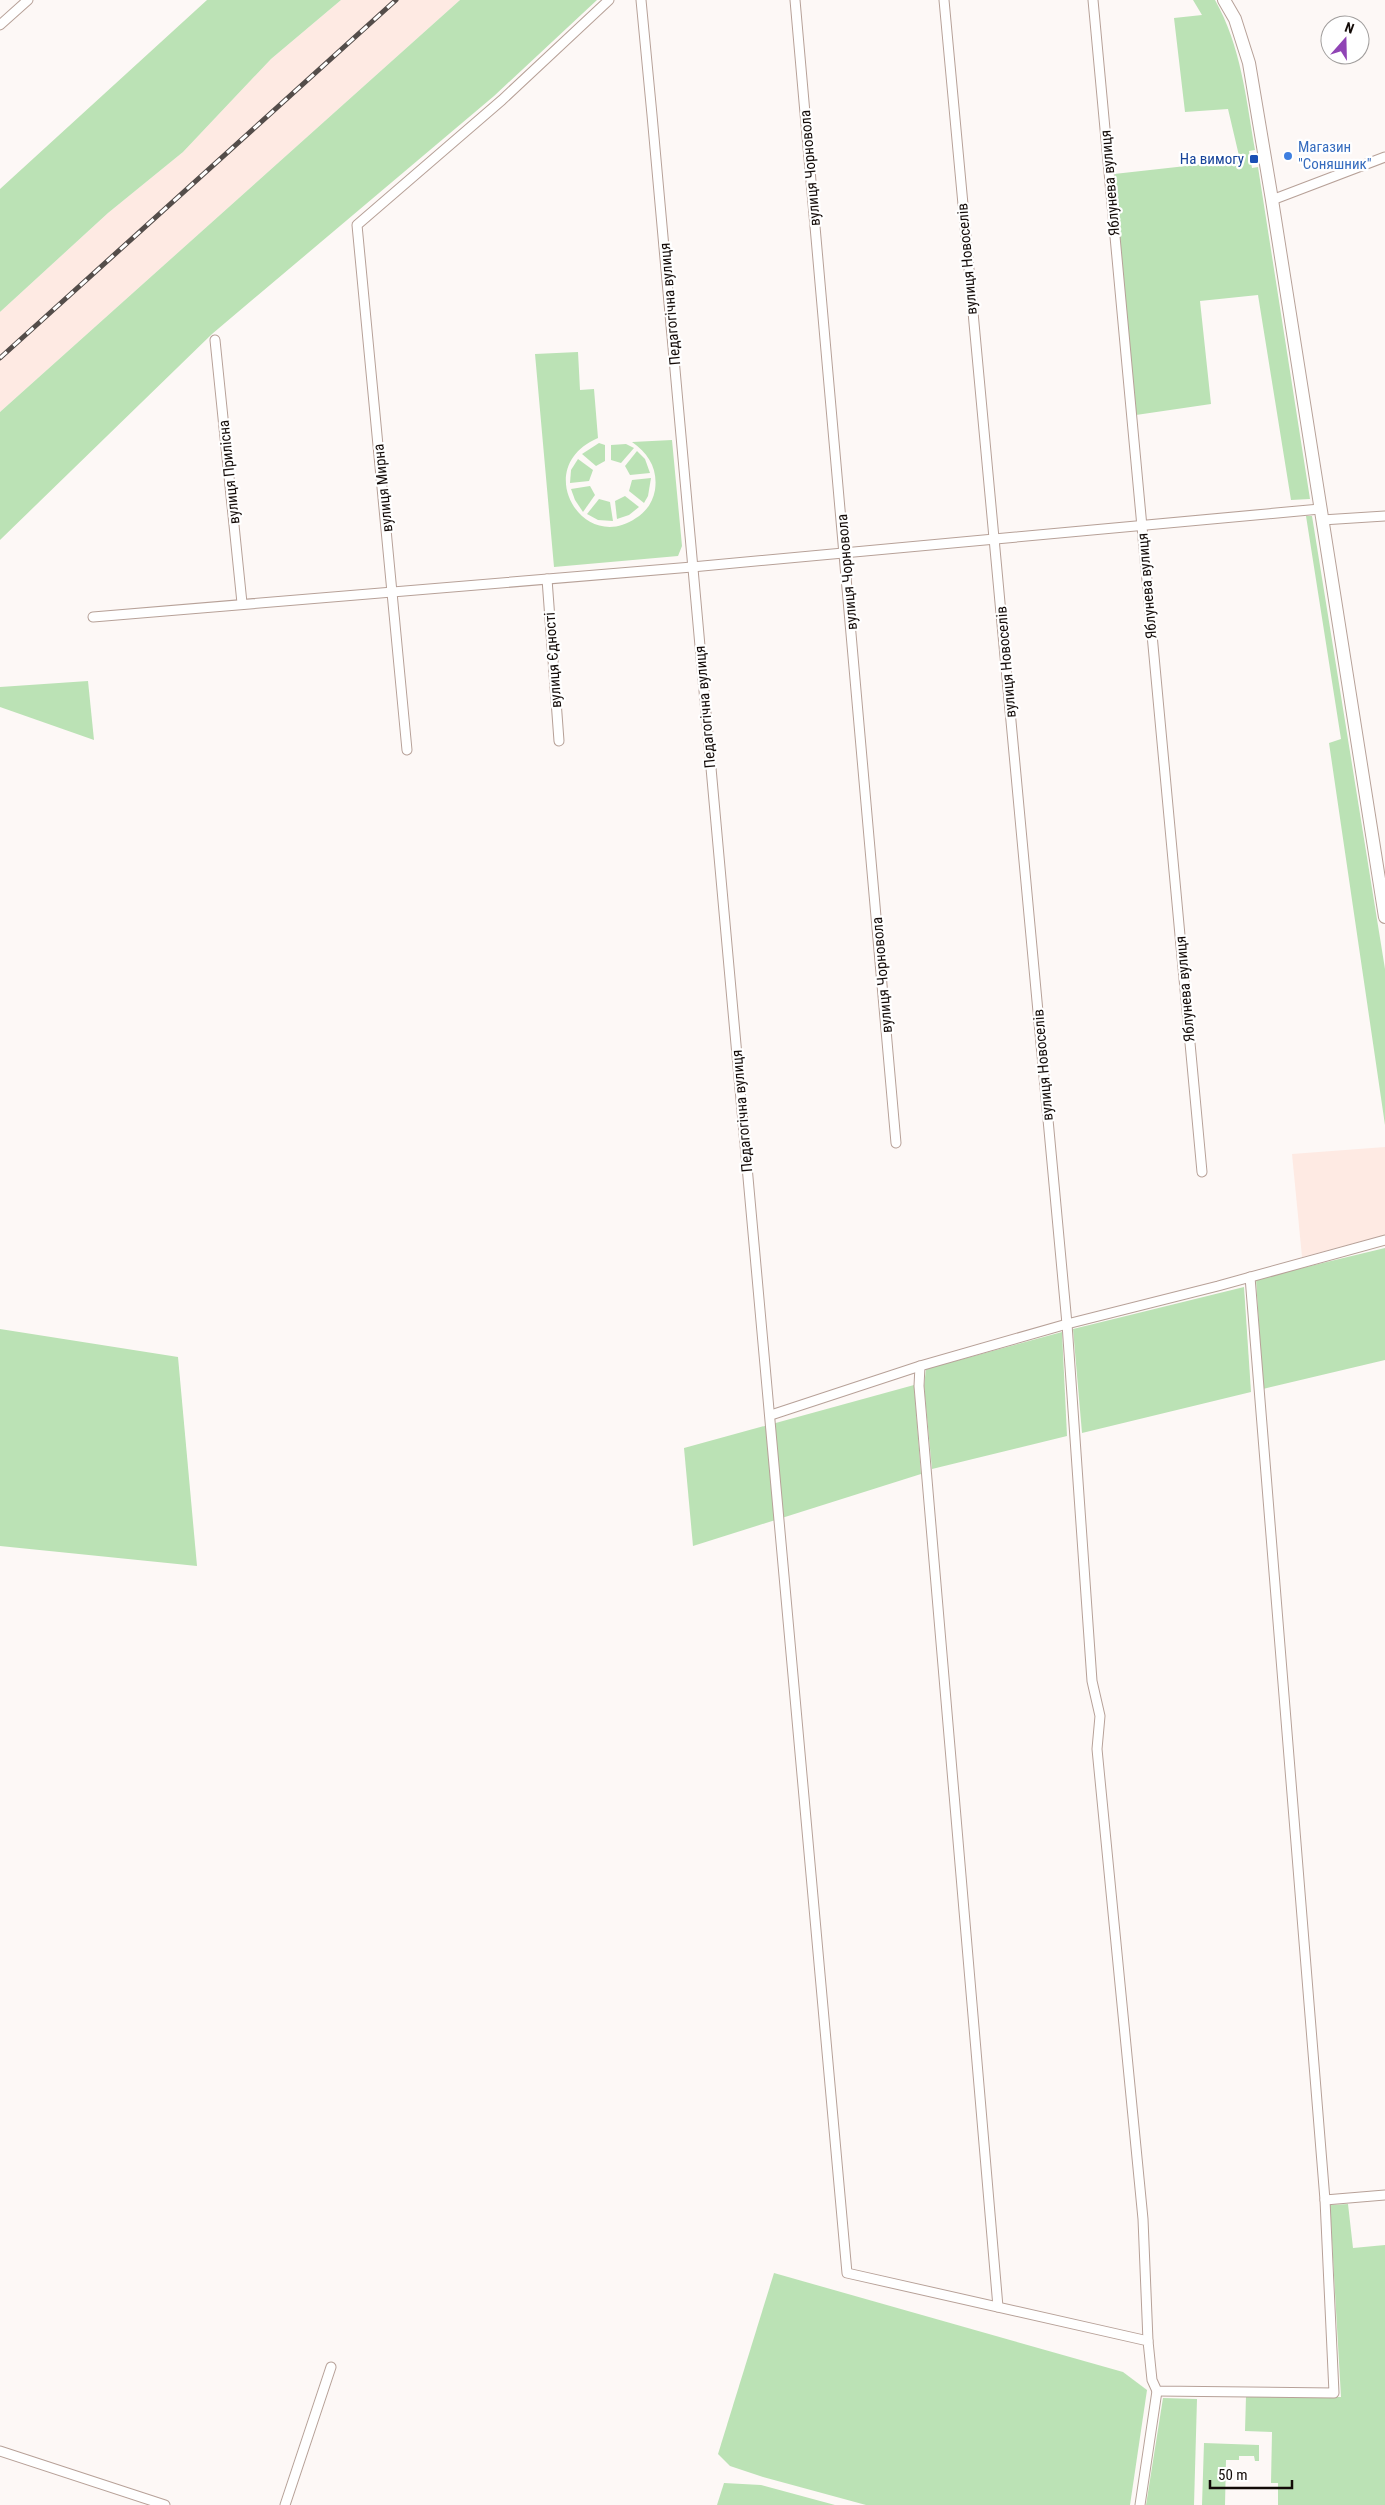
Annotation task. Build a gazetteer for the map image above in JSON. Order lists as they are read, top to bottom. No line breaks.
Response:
{"streets":{"street":["вулиця Чорновола","Яблунева вулиця","вулиця Новоселів","Педагогічна вулиця","вулиця Прилісна","вулиця Мирна","вулиця Єдності"]},"places":{"other":["Магазин \"Соняшник\""],"transit":["На вимогу"]},"scale_bar":"50 m","north":"top"}
